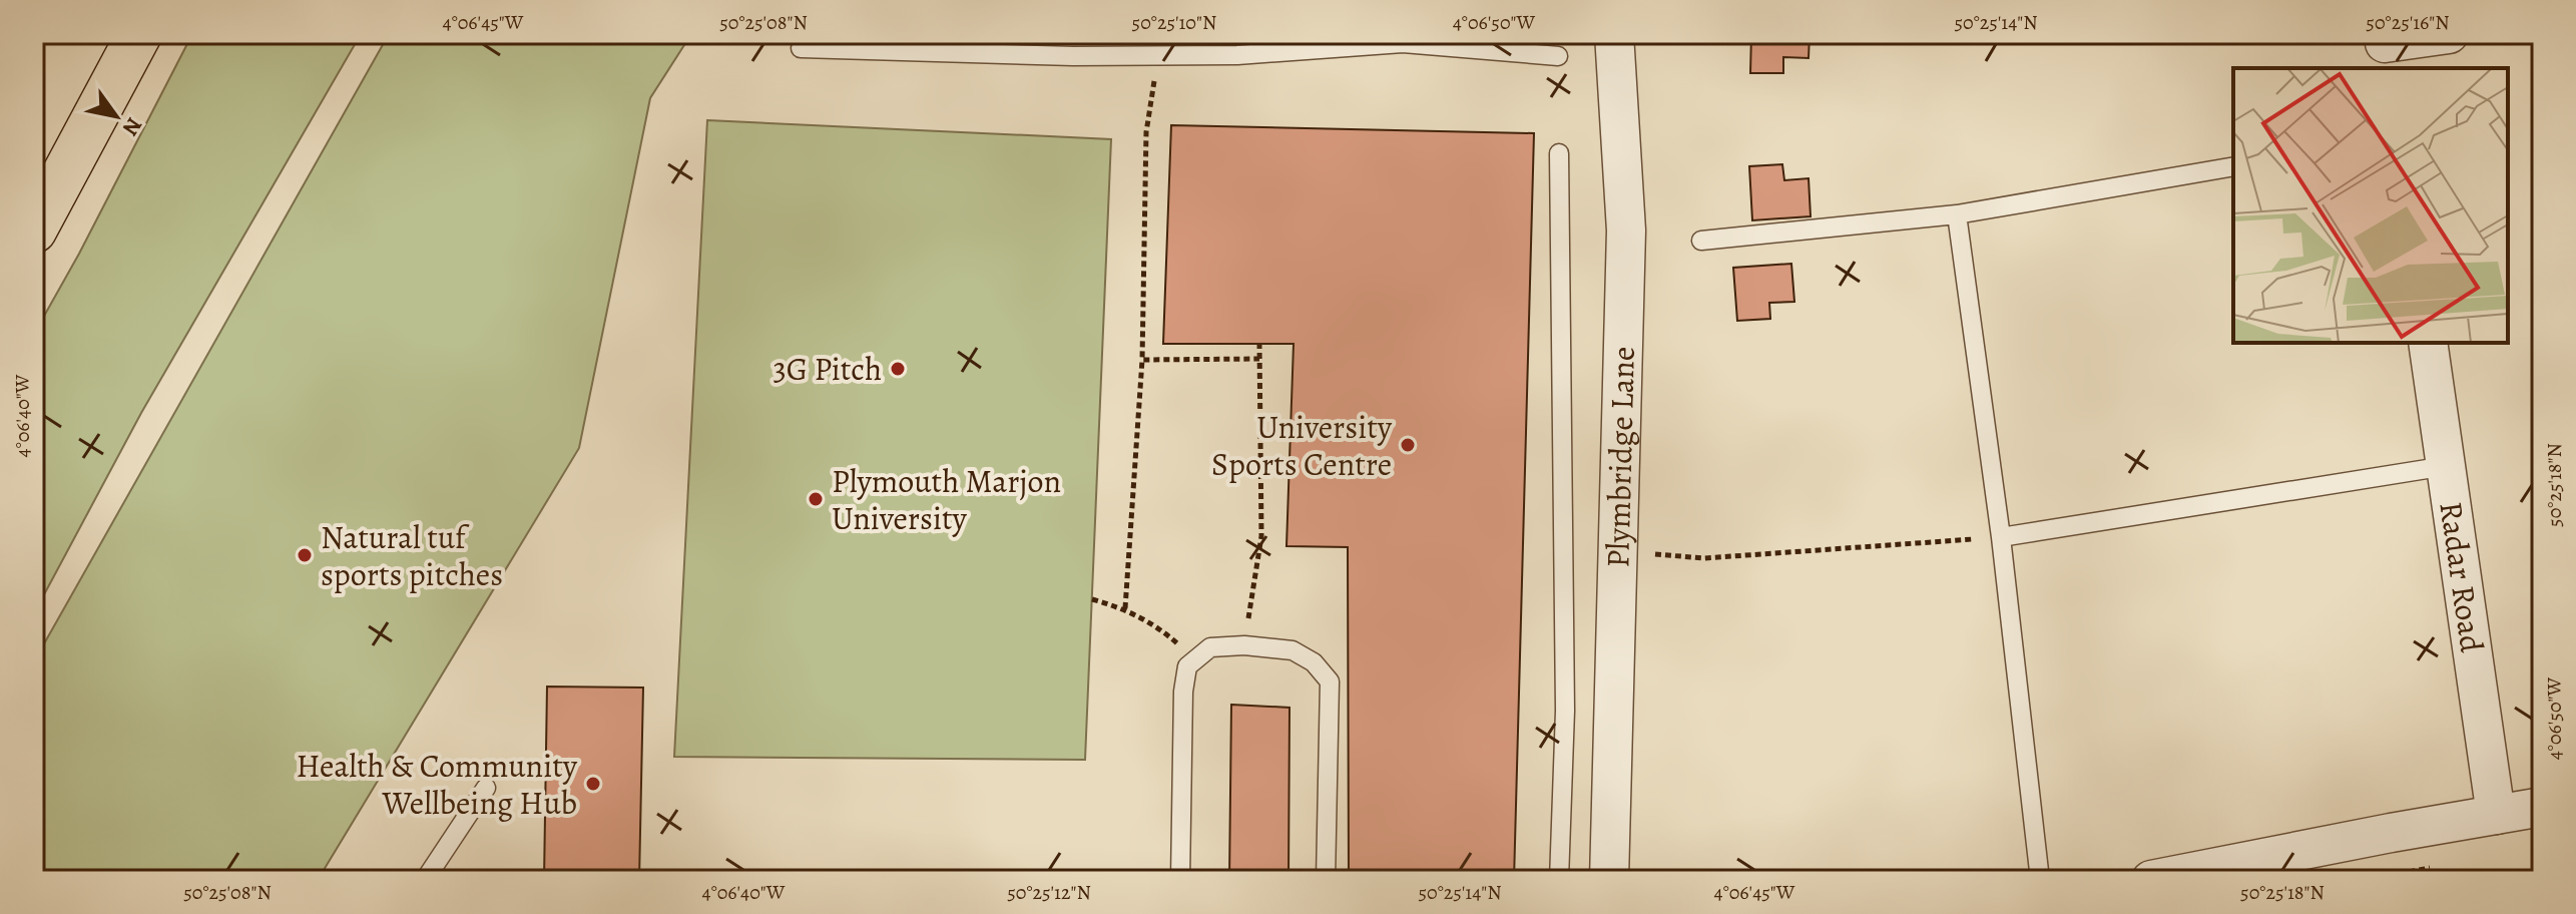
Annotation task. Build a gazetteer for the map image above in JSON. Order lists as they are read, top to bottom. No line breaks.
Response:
{"streets":{"street":["Plymbridge Lane","Radar Road"]},"places":["3G Pitch","University Sports Centre","Plymouth Marjon University","Natural tuf sports pitches","Health & Community Wellbeing Hub"],"north":"bottom right","coordinates":["4°06'45\"W","50°25'08\"N","50°25'10\"N","4°06'50\"W","50°25'14\"N","50°25'16\"N","4°06'40\"W","50°25'18\"N","50°25'12\"N"]}
